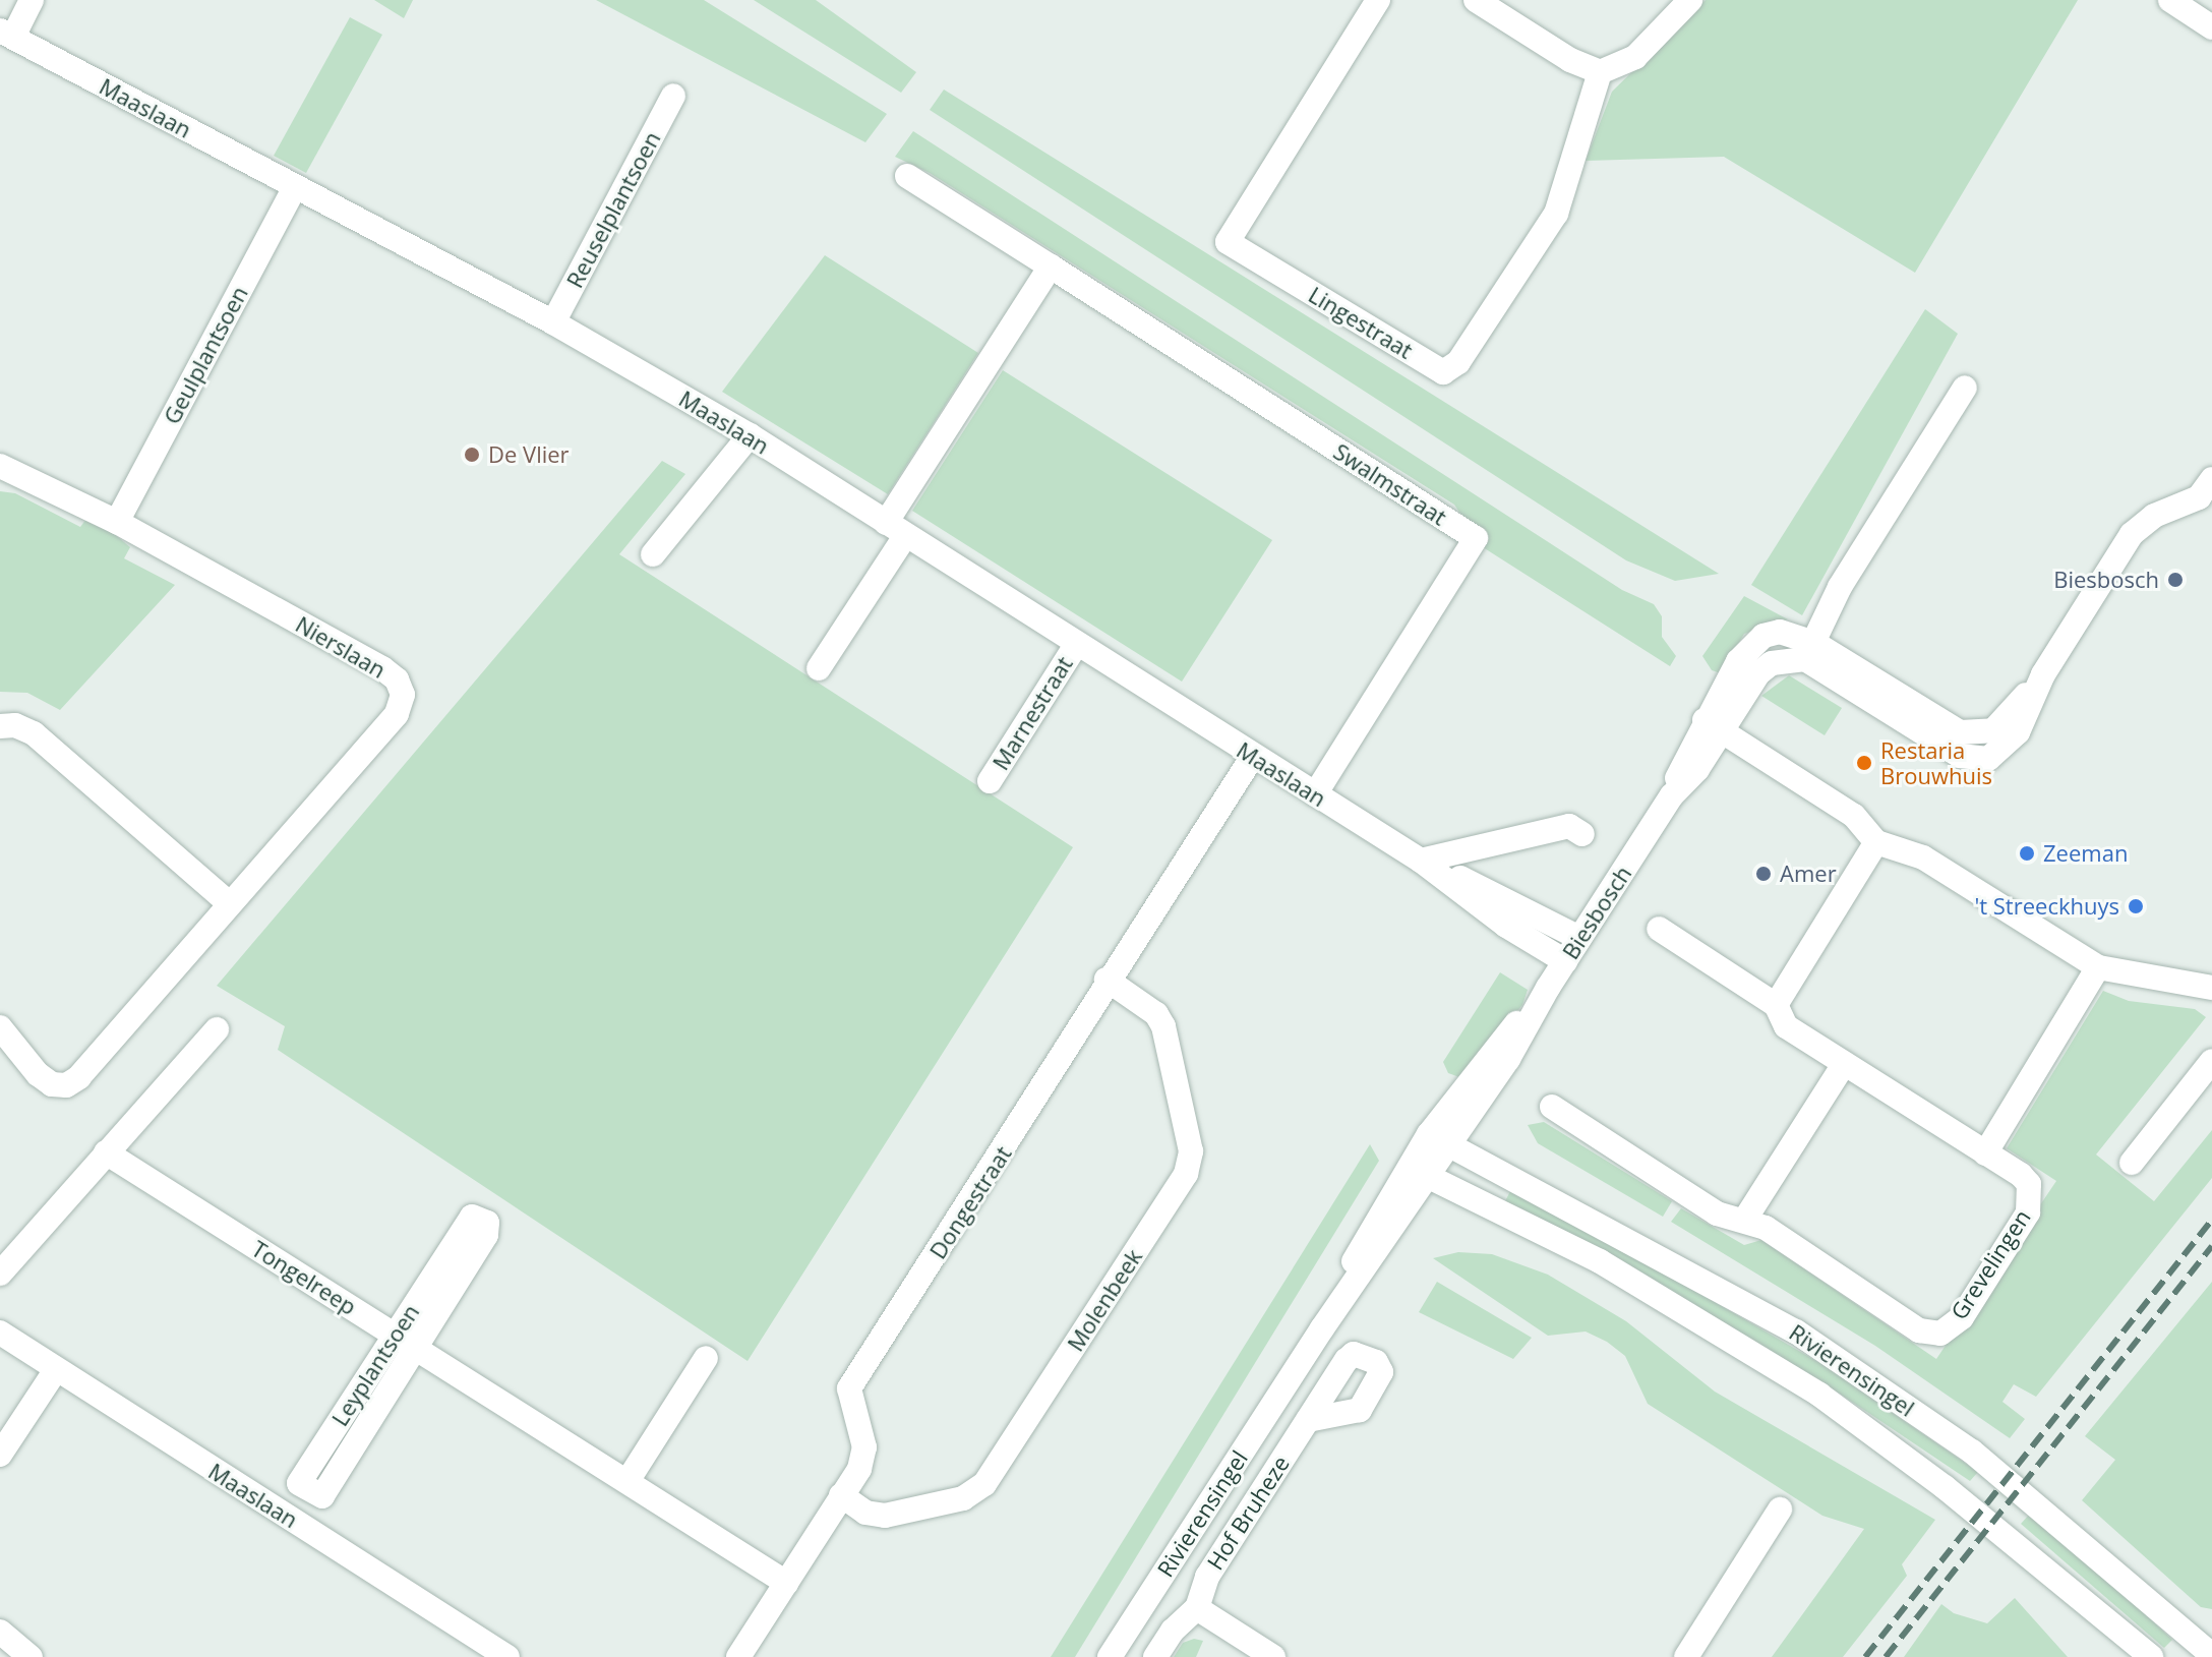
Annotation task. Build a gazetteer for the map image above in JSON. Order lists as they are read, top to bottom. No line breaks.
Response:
{"streets":{"street":["Maaslaan","Reuselplantsoen","Lingestraat","Geulplantsoen","Swalmstraat","Nierslaan","Marnestraat","Biesbosch","Dongestraat","Grevelingen","Tongelreep","Molenbeek","Leyplantsoen","Rivierensingel","Hof Bruheze"]},"crossings":[["Maaslaan","Reuselplantsoen"],["Maaslaan","Geulplantsoen"],["Maaslaan","Swalmstraat"],["Maaslaan","Marnestraat"],["Maaslaan","Biesbosch"],["Maaslaan","Dongestraat"],["Geulplantsoen","Nierslaan"],["Biesbosch","Rivierensingel"],["Dongestraat","Tongelreep"],["Dongestraat","Molenbeek"],["Tongelreep","Leyplantsoen"]],"places":["De Vlier","Biesbosch","Restaria Brouwhuis","Zeeman","Amer","'t Streeckhuys"]}
